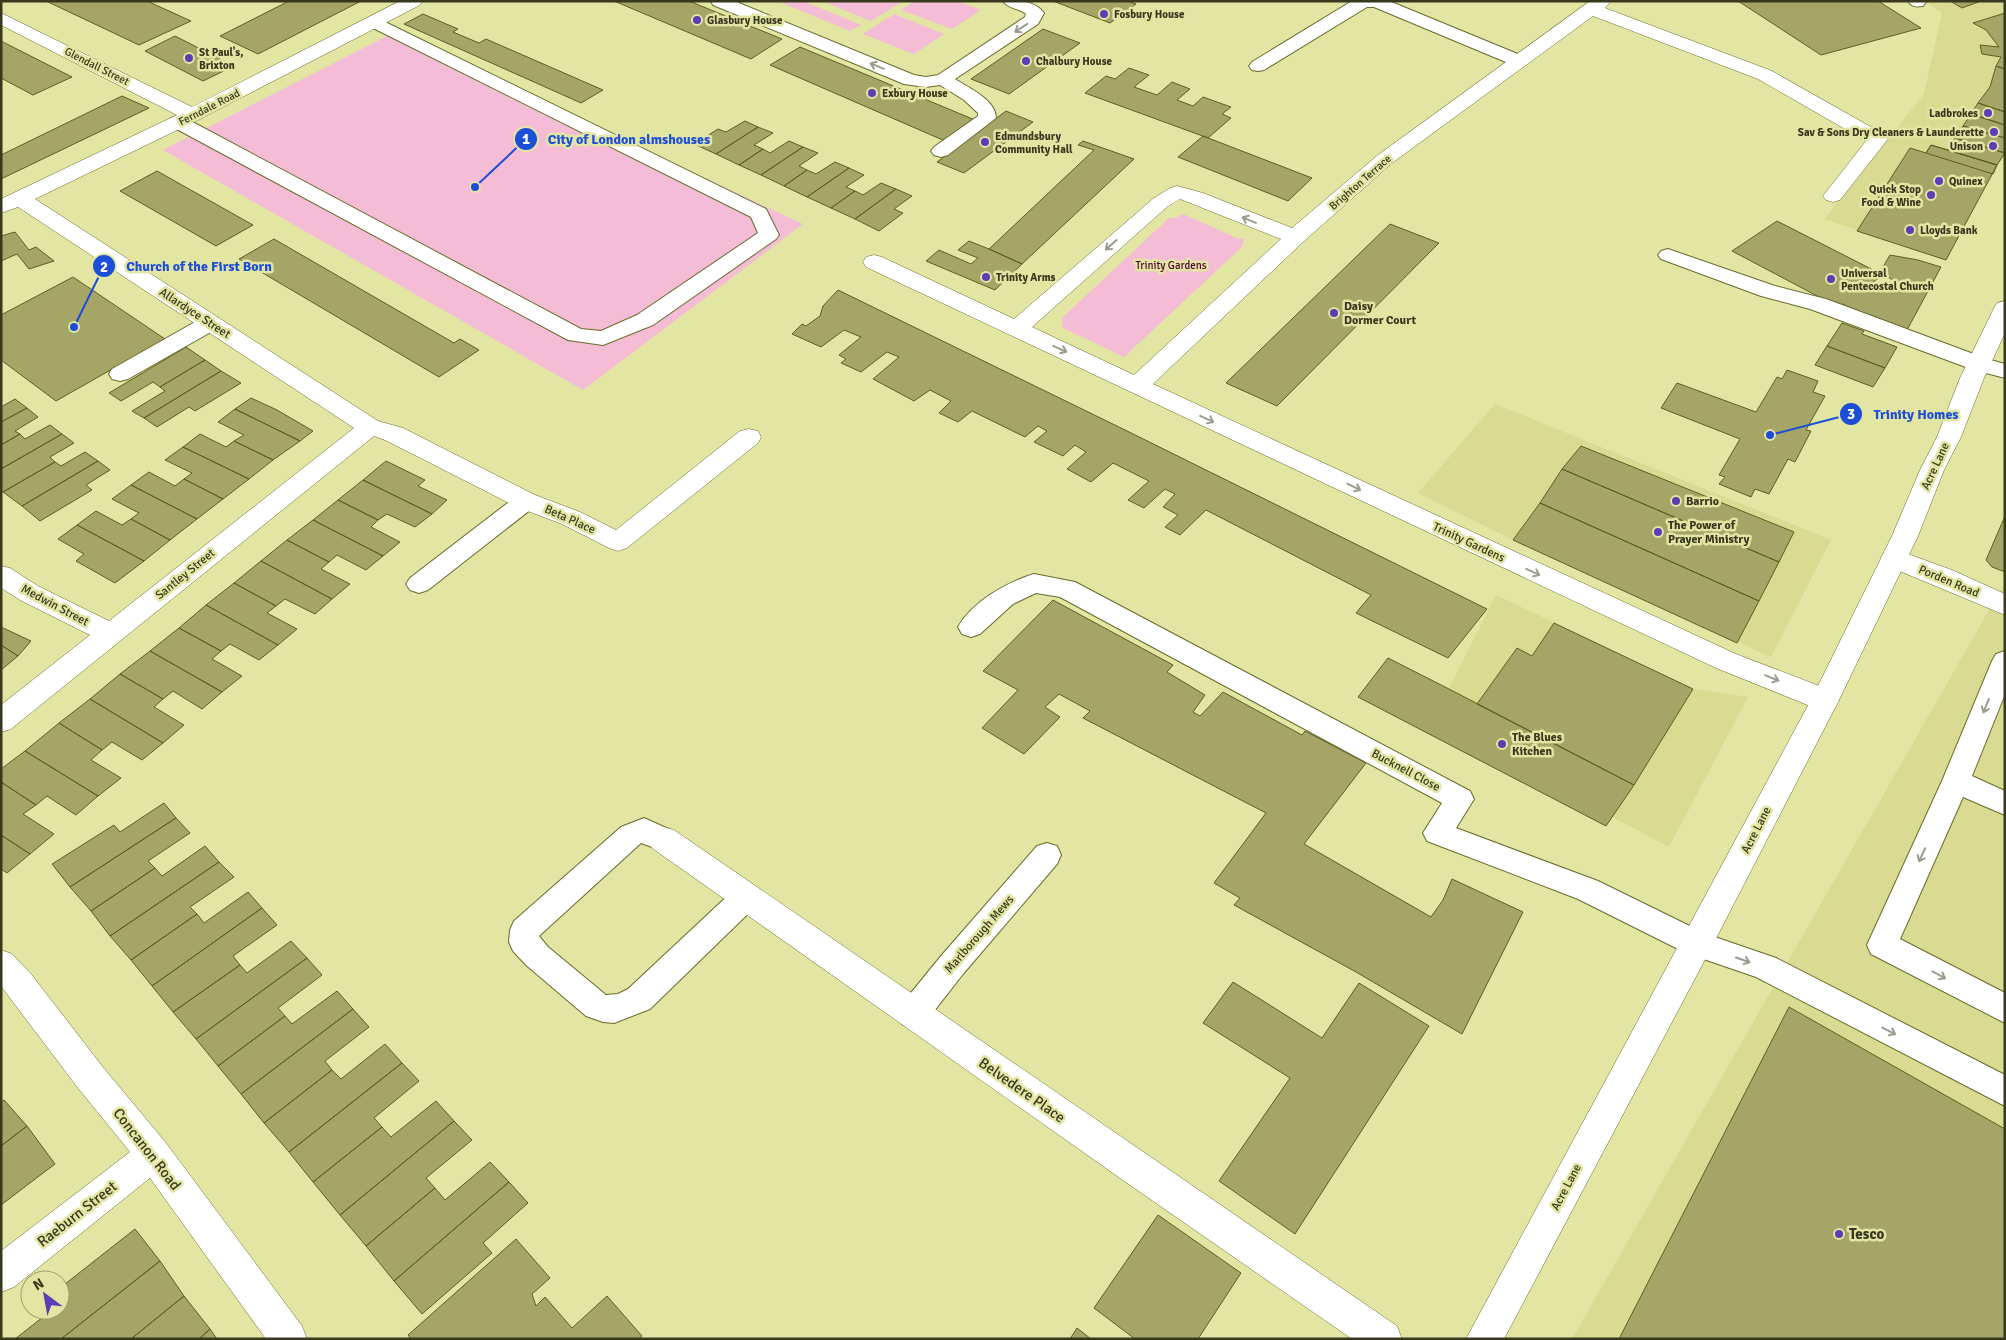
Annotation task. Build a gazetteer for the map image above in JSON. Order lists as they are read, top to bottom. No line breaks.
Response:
{"streets":{"street":["Glendall Street","Ferndale Road","Brighton Terrace","Allardyce Street","Acre Lane","Beta Place","Trinity Gardens","Santley Street","Porden Road","Medwin Street","Belvedere Place","Concanon Road","Raeburn Street"],"lane":["Bucknell Close","Marlborough Mews"]},"crossings":[["Glendall Street","Ferndale Road"],["Ferndale Road","Allardyce Street"],["Brighton Terrace","Trinity Gardens"],["Allardyce Street","Beta Place"],["Allardyce Street","Santley Street"],["Acre Lane","Trinity Gardens"],["Acre Lane","Porden Road"],["Acre Lane","Bucknell Close"],["Beta Place","Santley Street"],["Santley Street","Medwin Street"],["Marlborough Mews","Belvedere Place"],["Concanon Road","Raeburn Street"]],"one_way":["Trinity Gardens"],"parks":["Trinity Gardens"],"places":["Fosbury House","Glasbury House","St Paul's, Brixton","Chalbury House","Exbury House","Ladbrokes","Sav & Sons Dry Cleaners & Launderette","Edmundsbury Community Hall","Unison","Quinex","City of London almshouses","Quick Stop Food & Wine","Lloyds Bank","Trinity Arms","Universal Pentecostal Church","Daisy Dormer Court","Church of the First Born","Trinity Homes","Barrio","The Power of Prayer Ministry","The Blues Kitchen","Tesco"],"north":"top left"}
